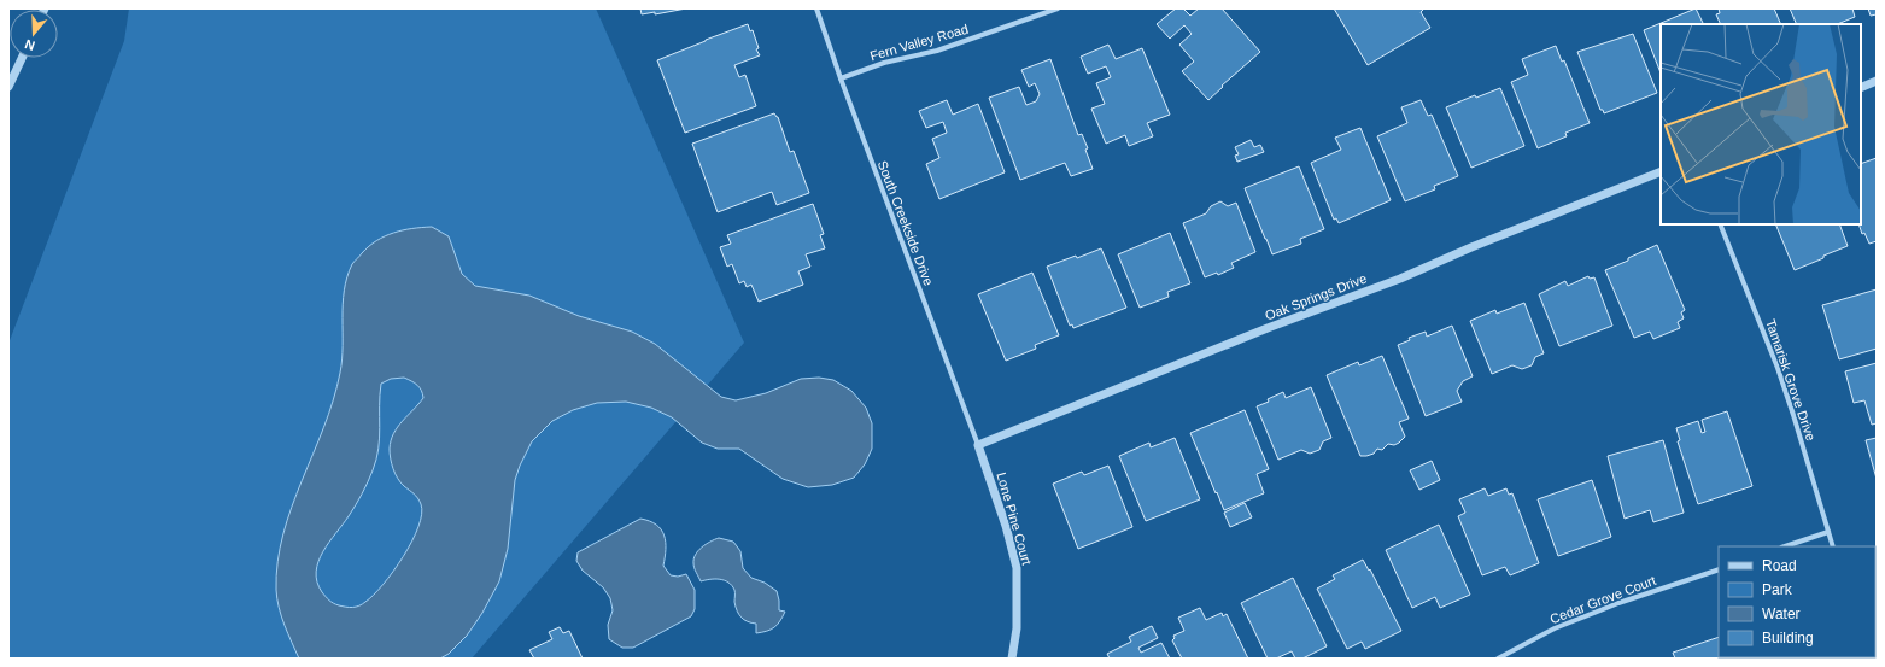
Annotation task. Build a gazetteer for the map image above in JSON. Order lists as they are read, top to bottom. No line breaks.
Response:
{"streets":{"street":["Fern Valley Road","South Creekside Drive","Oak Springs Drive","Tamarisk Grove Drive","Lone Pine Court","Cedar Grove Court"]},"crossings":[["Fern Valley Road","South Creekside Drive"],["South Creekside Drive","Oak Springs Drive"],["South Creekside Drive","Lone Pine Court"],["Oak Springs Drive","Lone Pine Court"]],"legend":["Road","Park","Water","Building"],"north":"bottom"}
